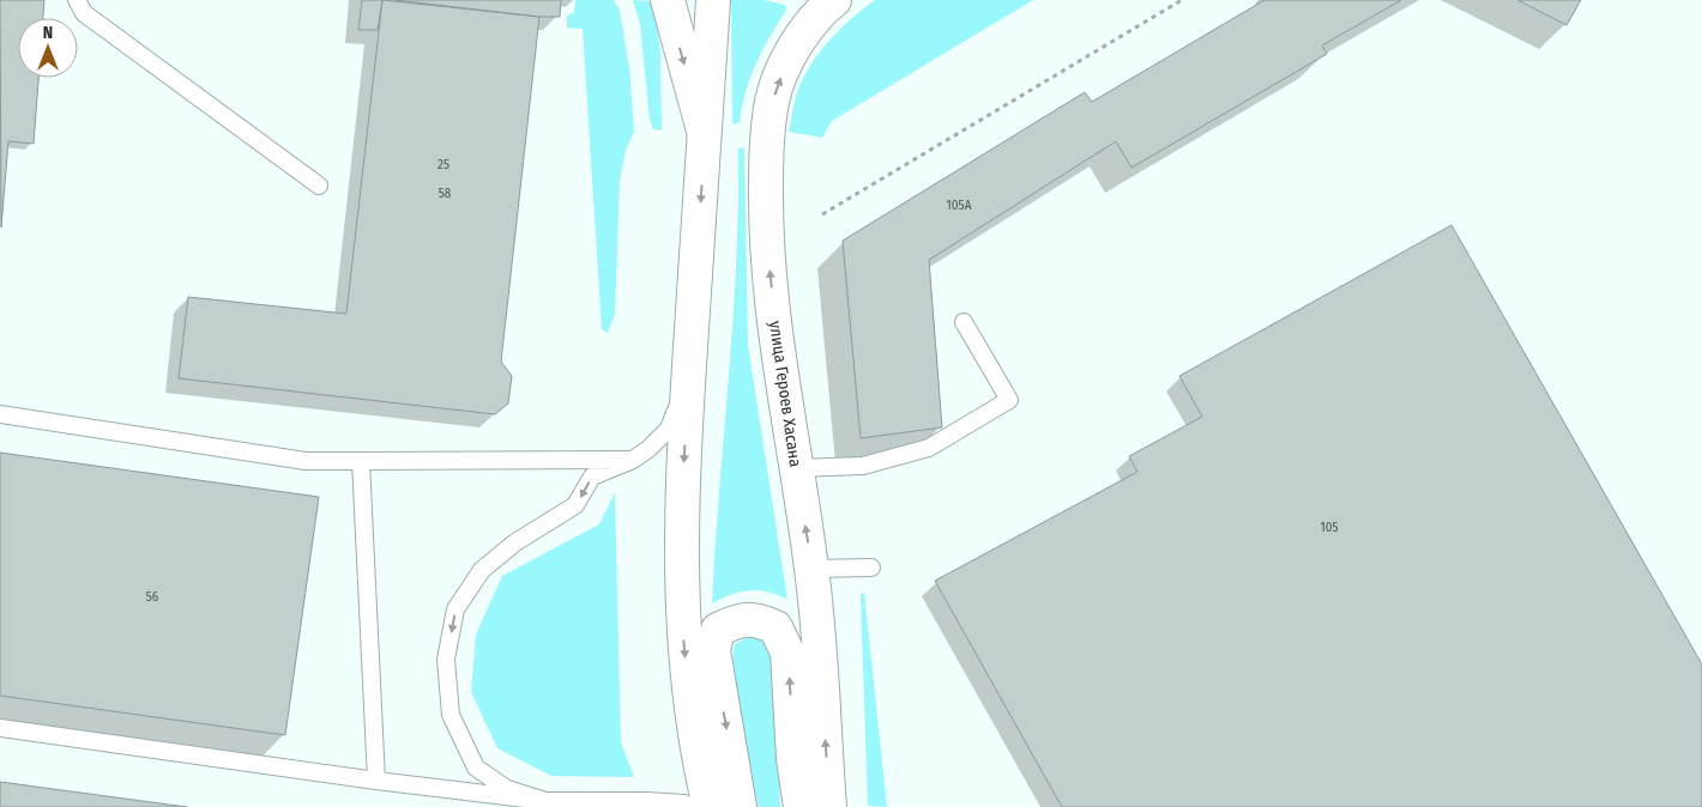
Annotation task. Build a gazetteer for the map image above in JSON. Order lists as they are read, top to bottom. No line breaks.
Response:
{"streets":{"main road":["улица Героев Хасана"]},"house_numbers":["25","58","105А","105","56"],"north":"top"}
